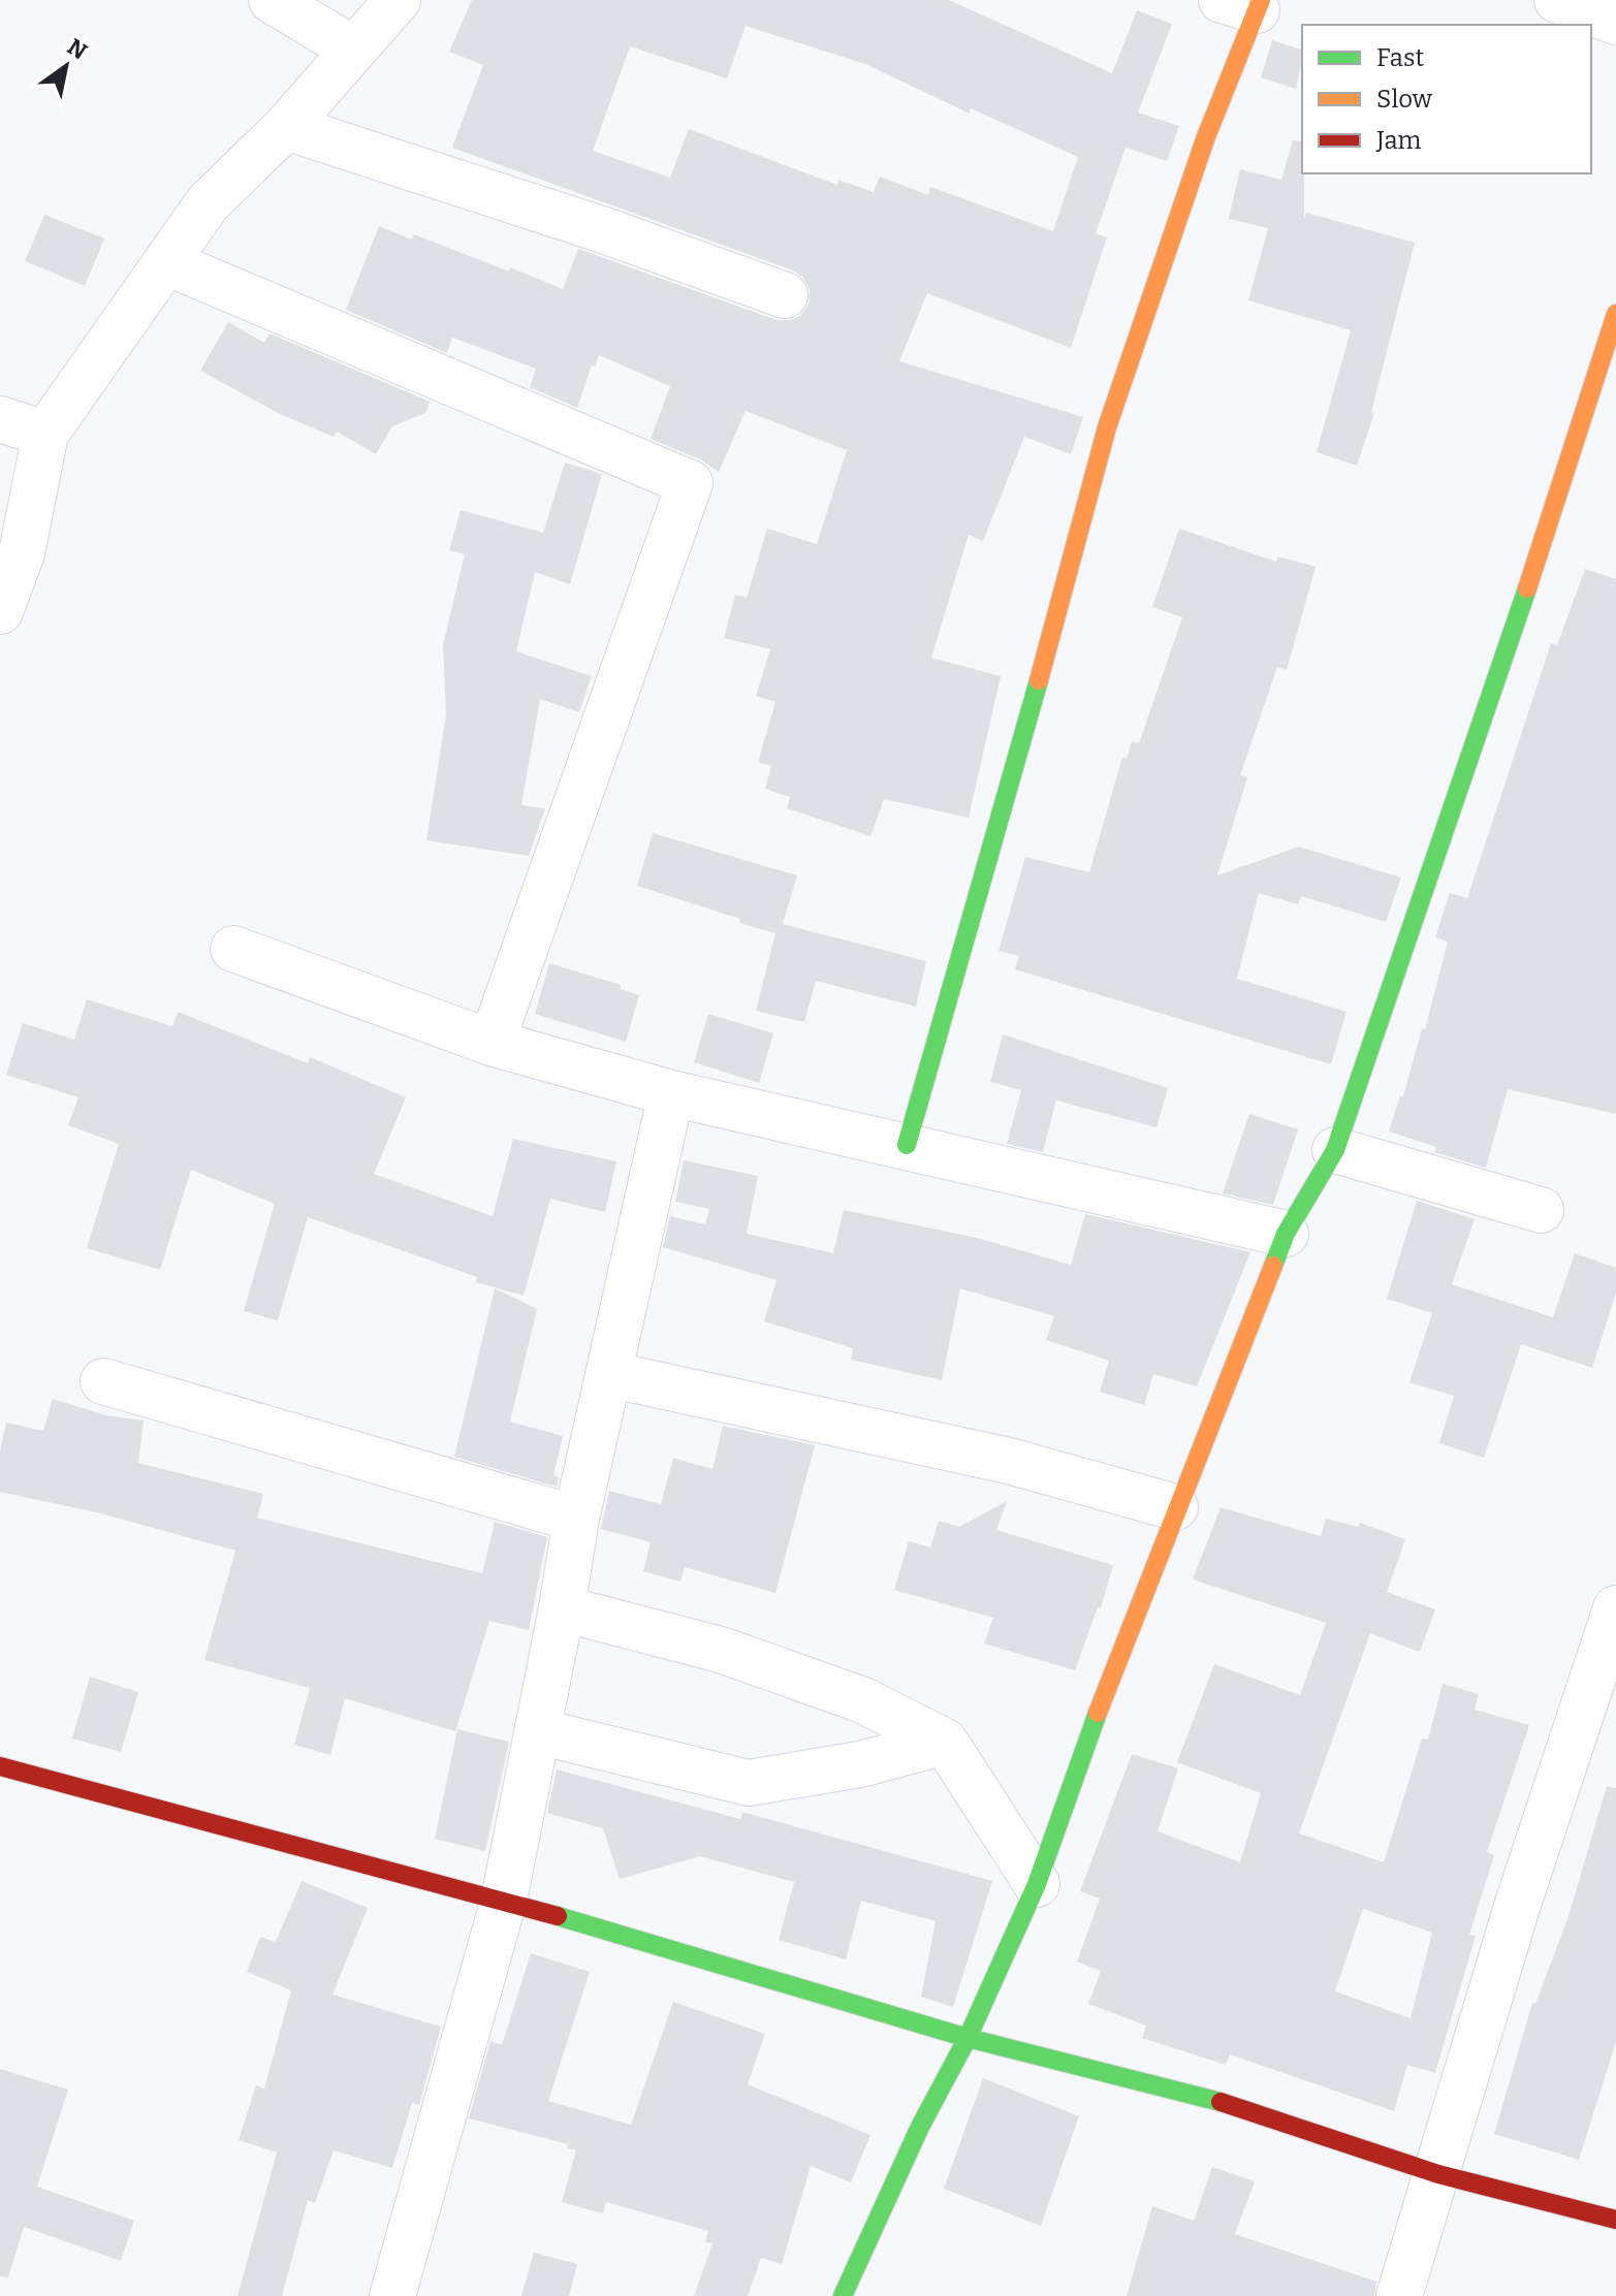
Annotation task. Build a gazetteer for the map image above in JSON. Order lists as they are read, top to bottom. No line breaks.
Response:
{"legend":["Fast","Slow","Jam"],"north":"top right"}
